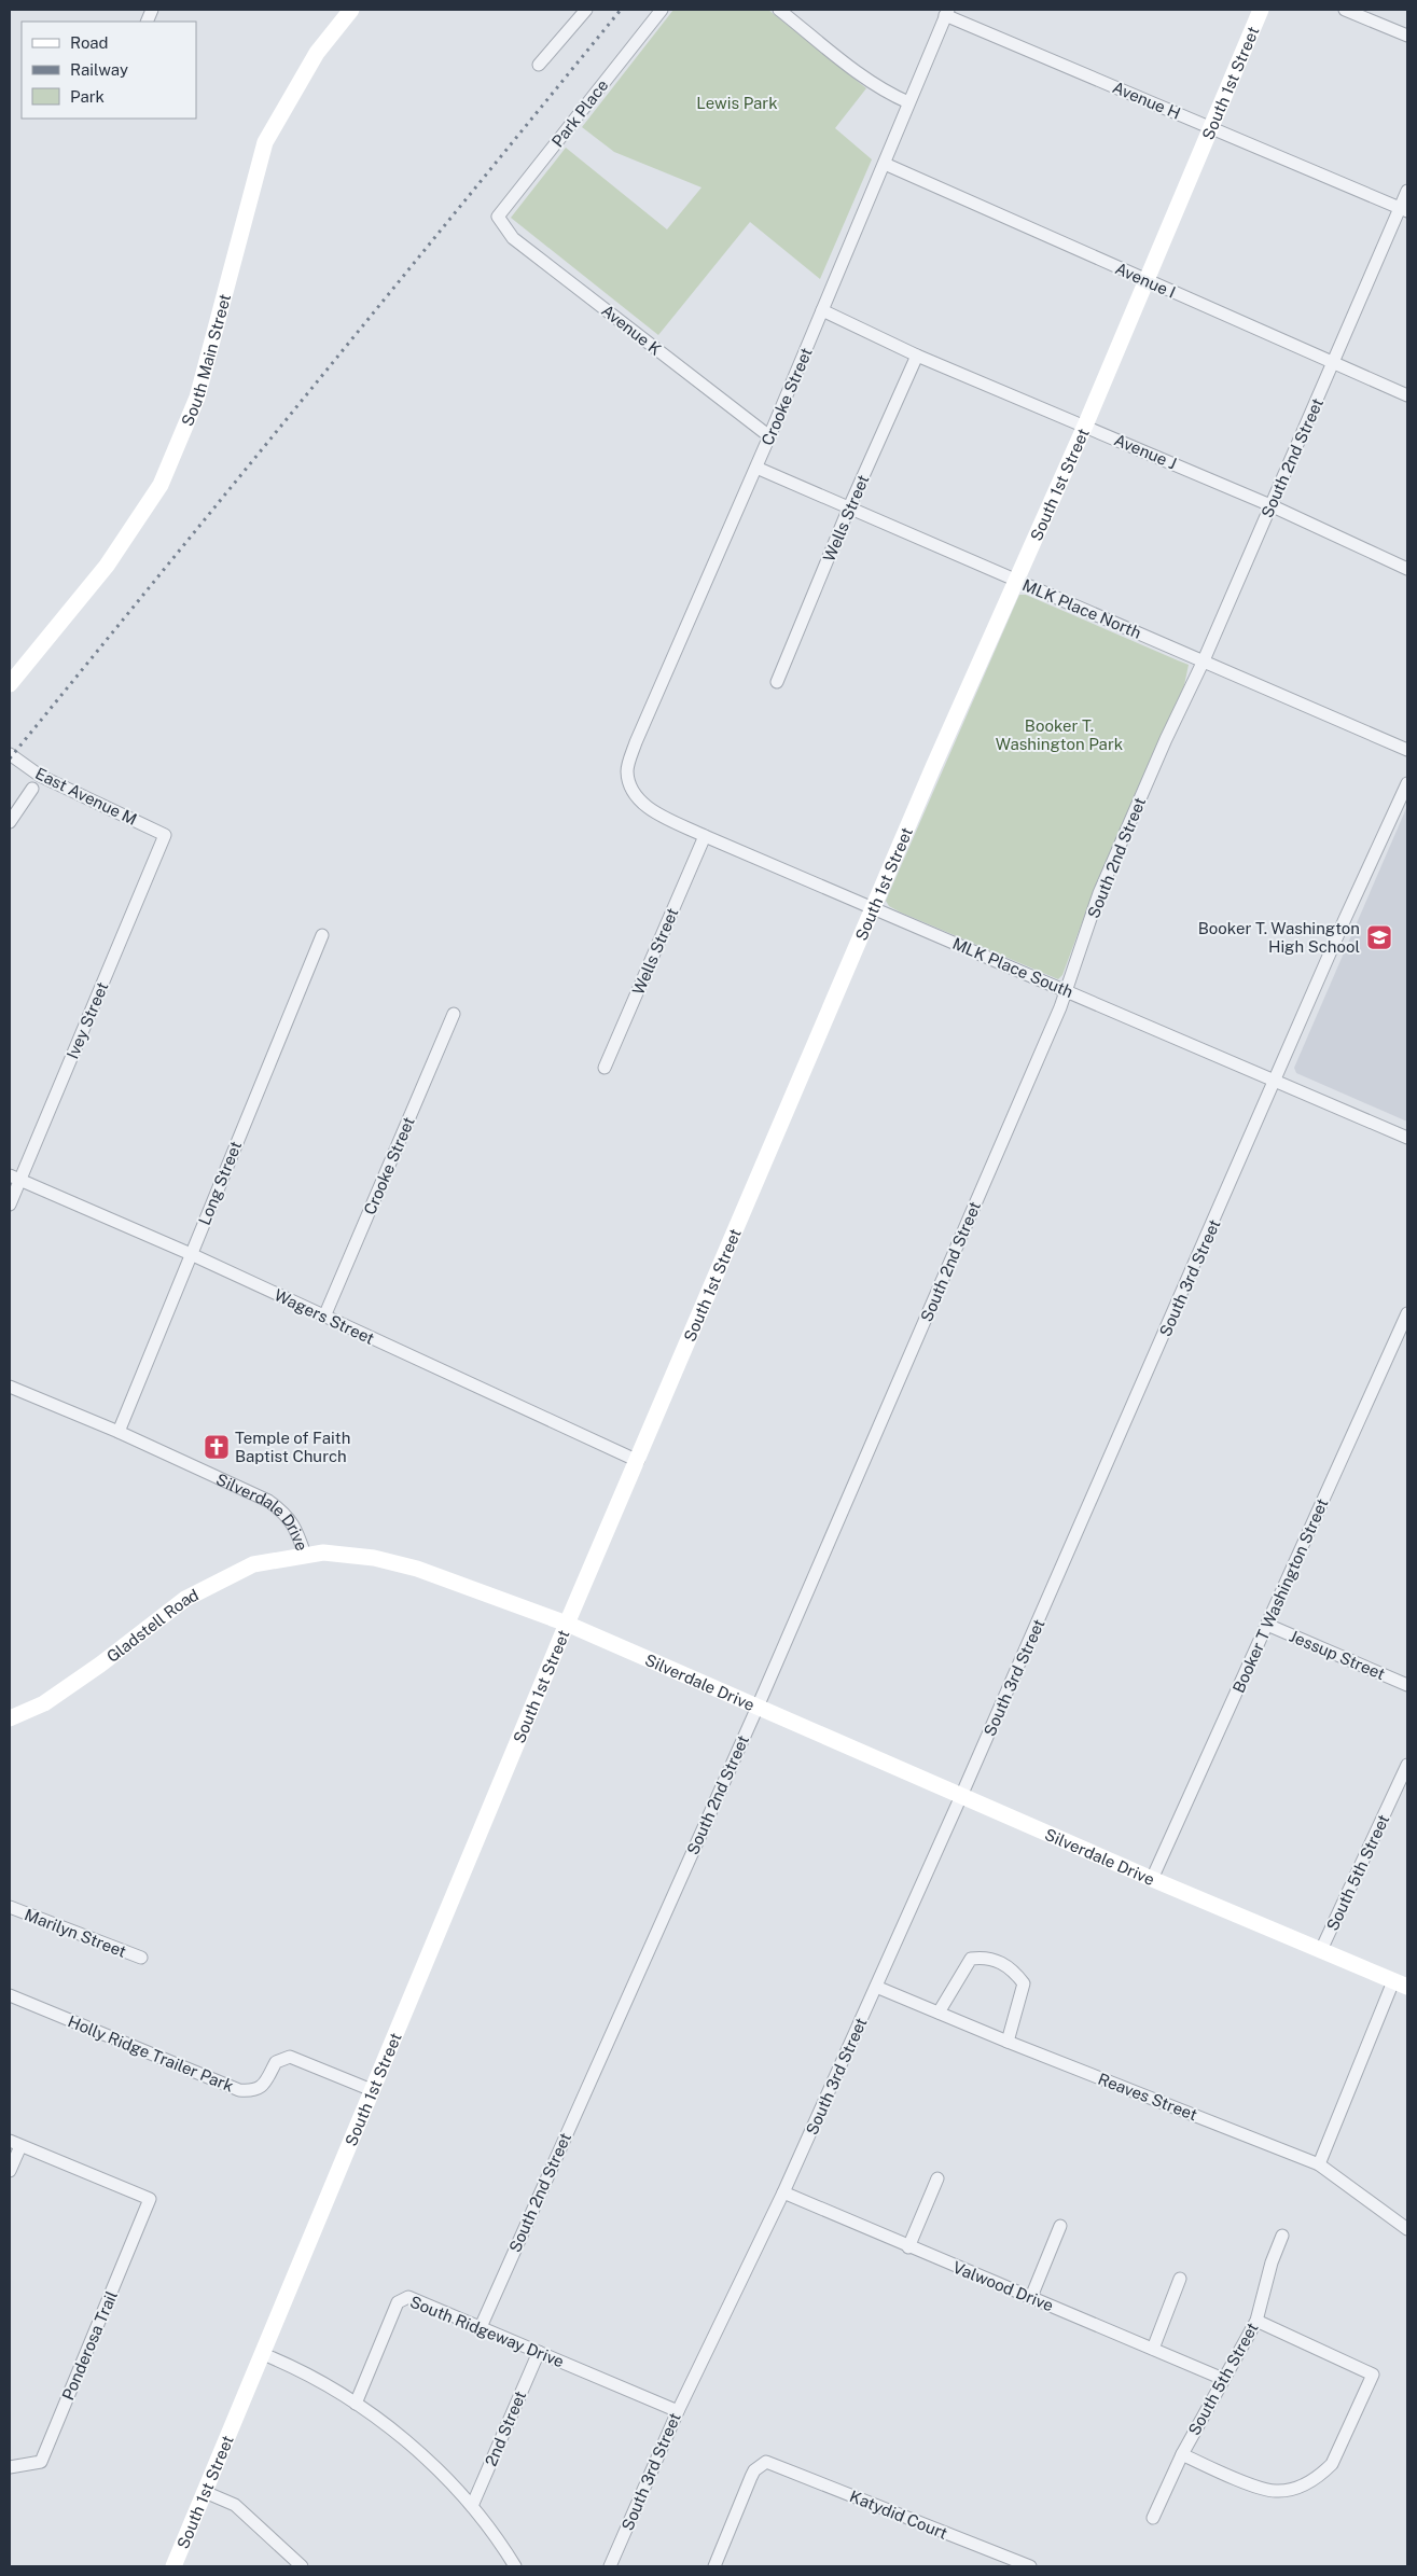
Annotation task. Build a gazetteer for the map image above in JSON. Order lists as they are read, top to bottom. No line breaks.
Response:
{"streets":{"street":["South 1st Street","Avenue H","Park Place","Avenue I","Avenue K","South Main Street","Crooke Street","Avenue J","South 2nd Street","Wells Street","MLK Place North","East Avenue M","MLK Place South","Ivey Street","Long Street","South 3rd Street","Wagers Street","Silverdale Drive","Booker T Washington Street","Gladstell Road","Jessup Street","South 5th Street","Marilyn Street","Holly Ridge Trailer Park","Reaves Street","Valwood Drive","South Ridgeway Drive","Ponderosa Trail","2nd Street","Katydid Court"]},"crossings":[["South 1st Street","Avenue H"],["South 1st Street","Avenue I"],["South 1st Street","Avenue J"],["South 1st Street","MLK Place North"],["South 1st Street","MLK Place South"],["South 1st Street","Wagers Street"],["South 1st Street","Silverdale Drive"],["South 1st Street","Holly Ridge Trailer Park"],["Avenue H","Crooke Street"],["Avenue H","South 2nd Street"],["Park Place","Avenue K"],["Avenue I","Crooke Street"],["Avenue I","South 2nd Street"],["Avenue K","Crooke Street"],["Crooke Street","Avenue J"],["Crooke Street","MLK Place North"],["Crooke Street","MLK Place South"],["Crooke Street","Wagers Street"],["Avenue J","South 2nd Street"],["Avenue J","Wells Street"],["South 2nd Street","MLK Place North"],["South 2nd Street","MLK Place South"],["South 2nd Street","Silverdale Drive"],["South 2nd Street","South Ridgeway Drive"],["Wells Street","MLK Place North"],["Wells Street","MLK Place South"],["East Avenue M","Ivey Street"],["MLK Place South","South 3rd Street"],["Ivey Street","Wagers Street"],["Long Street","Wagers Street"],["Long Street","Silverdale Drive"],["South 3rd Street","Silverdale Drive"],["South 3rd Street","Reaves Street"],["South 3rd Street","Valwood Drive"],["South 3rd Street","South Ridgeway Drive"],["Silverdale Drive","Booker T Washington Street"],["Silverdale Drive","Gladstell Road"],["Silverdale Drive","South 5th Street"],["Booker T Washington Street","Jessup Street"],["South 5th Street","Valwood Drive"],["South Ridgeway Drive","2nd Street"]],"parks":["Lewis Park","Booker T. Washington Park"],"places":{"school or university":["Booker T. Washington High School"],"church":["Temple of Faith Baptist Church"]},"legend":["Road","Railway","Park"]}
